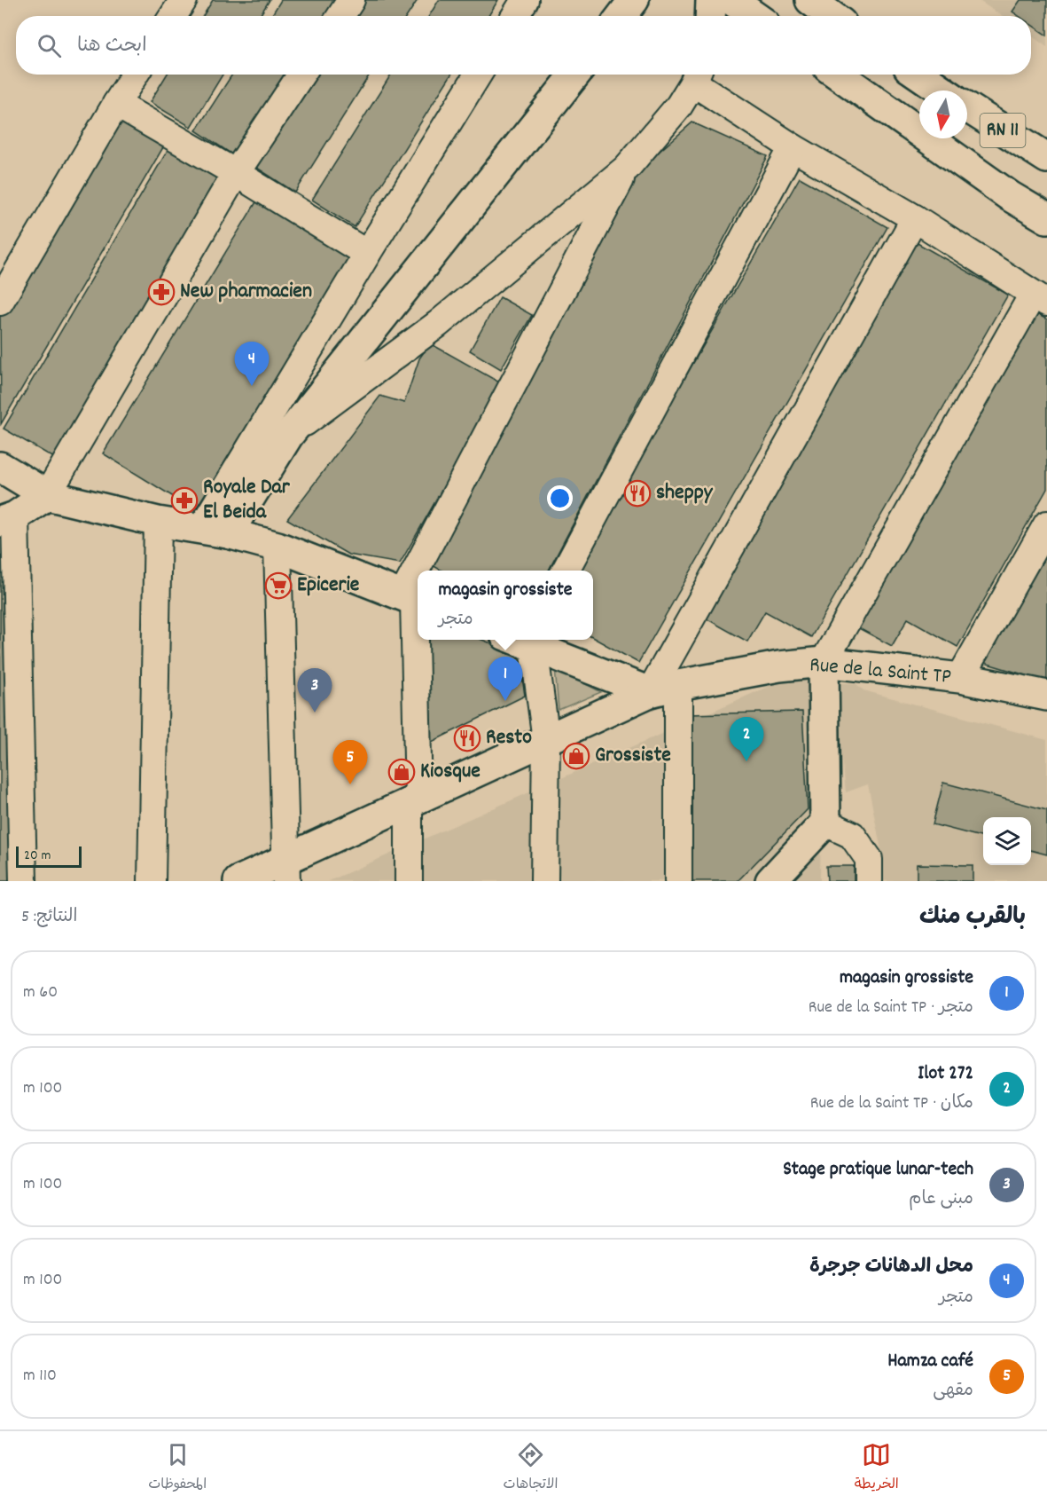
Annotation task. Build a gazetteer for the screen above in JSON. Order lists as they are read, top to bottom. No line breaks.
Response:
{"streets":{"main road":["RN 11","Rue de la Saint TP"]},"places":{"pharmacy":["New pharmacien","Royale Dar El Beida"],"restaurant":["sheppy","Resto"],"supermarket":["Epicerie"],"shop":["Grossiste","Kiosque"]},"scale_bar":"20 m","north":"bottom","page":{"search":"ابحث هنا","pins":["4","1","3","2","5"],"popup":["magasin grossiste","متجر"],"scale":"20 m","heading":["بالقرب منك","النتائج: 5"],"list":[{"mark":"1","name":"magasin grossiste","note":"متجر · Rue de la Saint TP","value":"60 m"},{"mark":"2","name":"Ilot 272","note":"مكان · Rue de la Saint TP","value":"100 m"},{"mark":"3","name":"Stage pratique lunar-tech","note":"مبنى عام","value":"100 m"},{"mark":"4","name":"محل الدهانات جرجرة","note":"متجر","value":"100 m"},{"mark":"5","name":"Hamza café","note":"مقهى","value":"110 m"}],"nav":["الخريطة","الاتجاهات","المحفوظات"]}}
